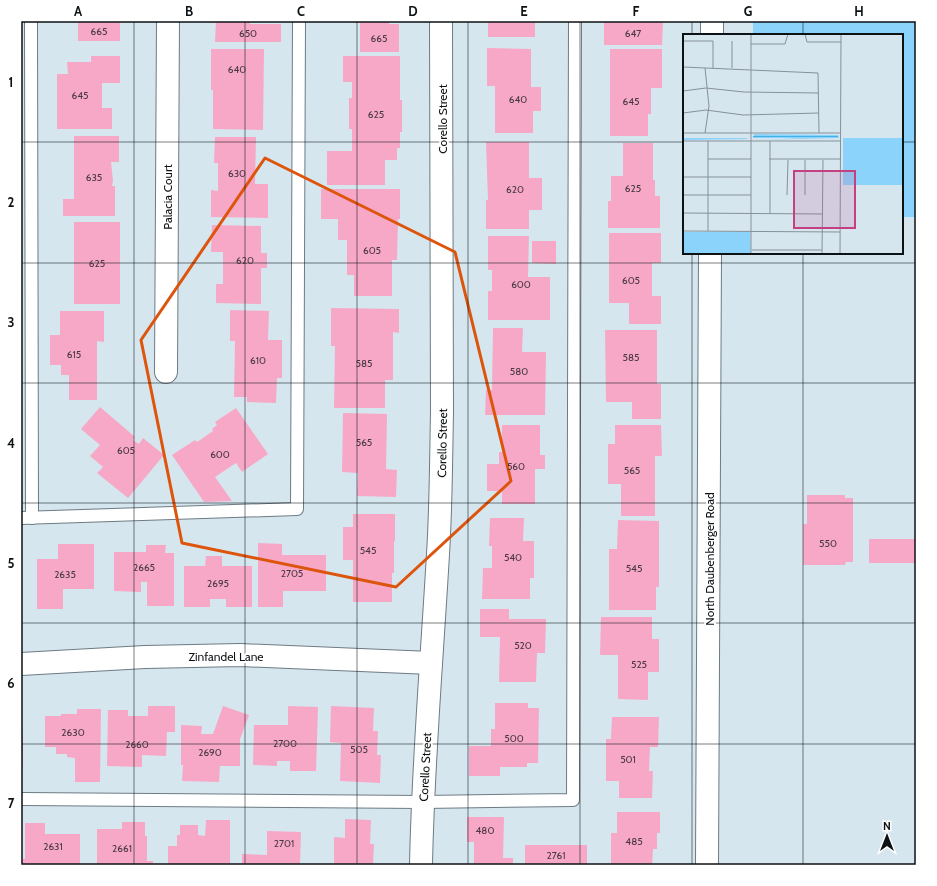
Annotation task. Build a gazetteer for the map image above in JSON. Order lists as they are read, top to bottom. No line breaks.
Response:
{"streets":{"street":["Corello Street","Palacia Court","North Daubenberger Road","Zinfandel Lane"]},"crossings":[["Corello Street","Zinfandel Lane"]],"house_numbers":["665","650","647","665","640","645","640","645","625","630","635","625","620","605","620","625","605","600","615","585","610","585","580","565","605","600","560","565","550","545","540","2665","545","2705","2635","2695","520","525","2630","500","2700","2660","505","2690","501","480","485","2701","2631","2661","2761"],"north":"top","grid":{"columns":["A","B","C","D","E","F","G","H"],"rows":["1","2","3","4","5","6","7"]}}
